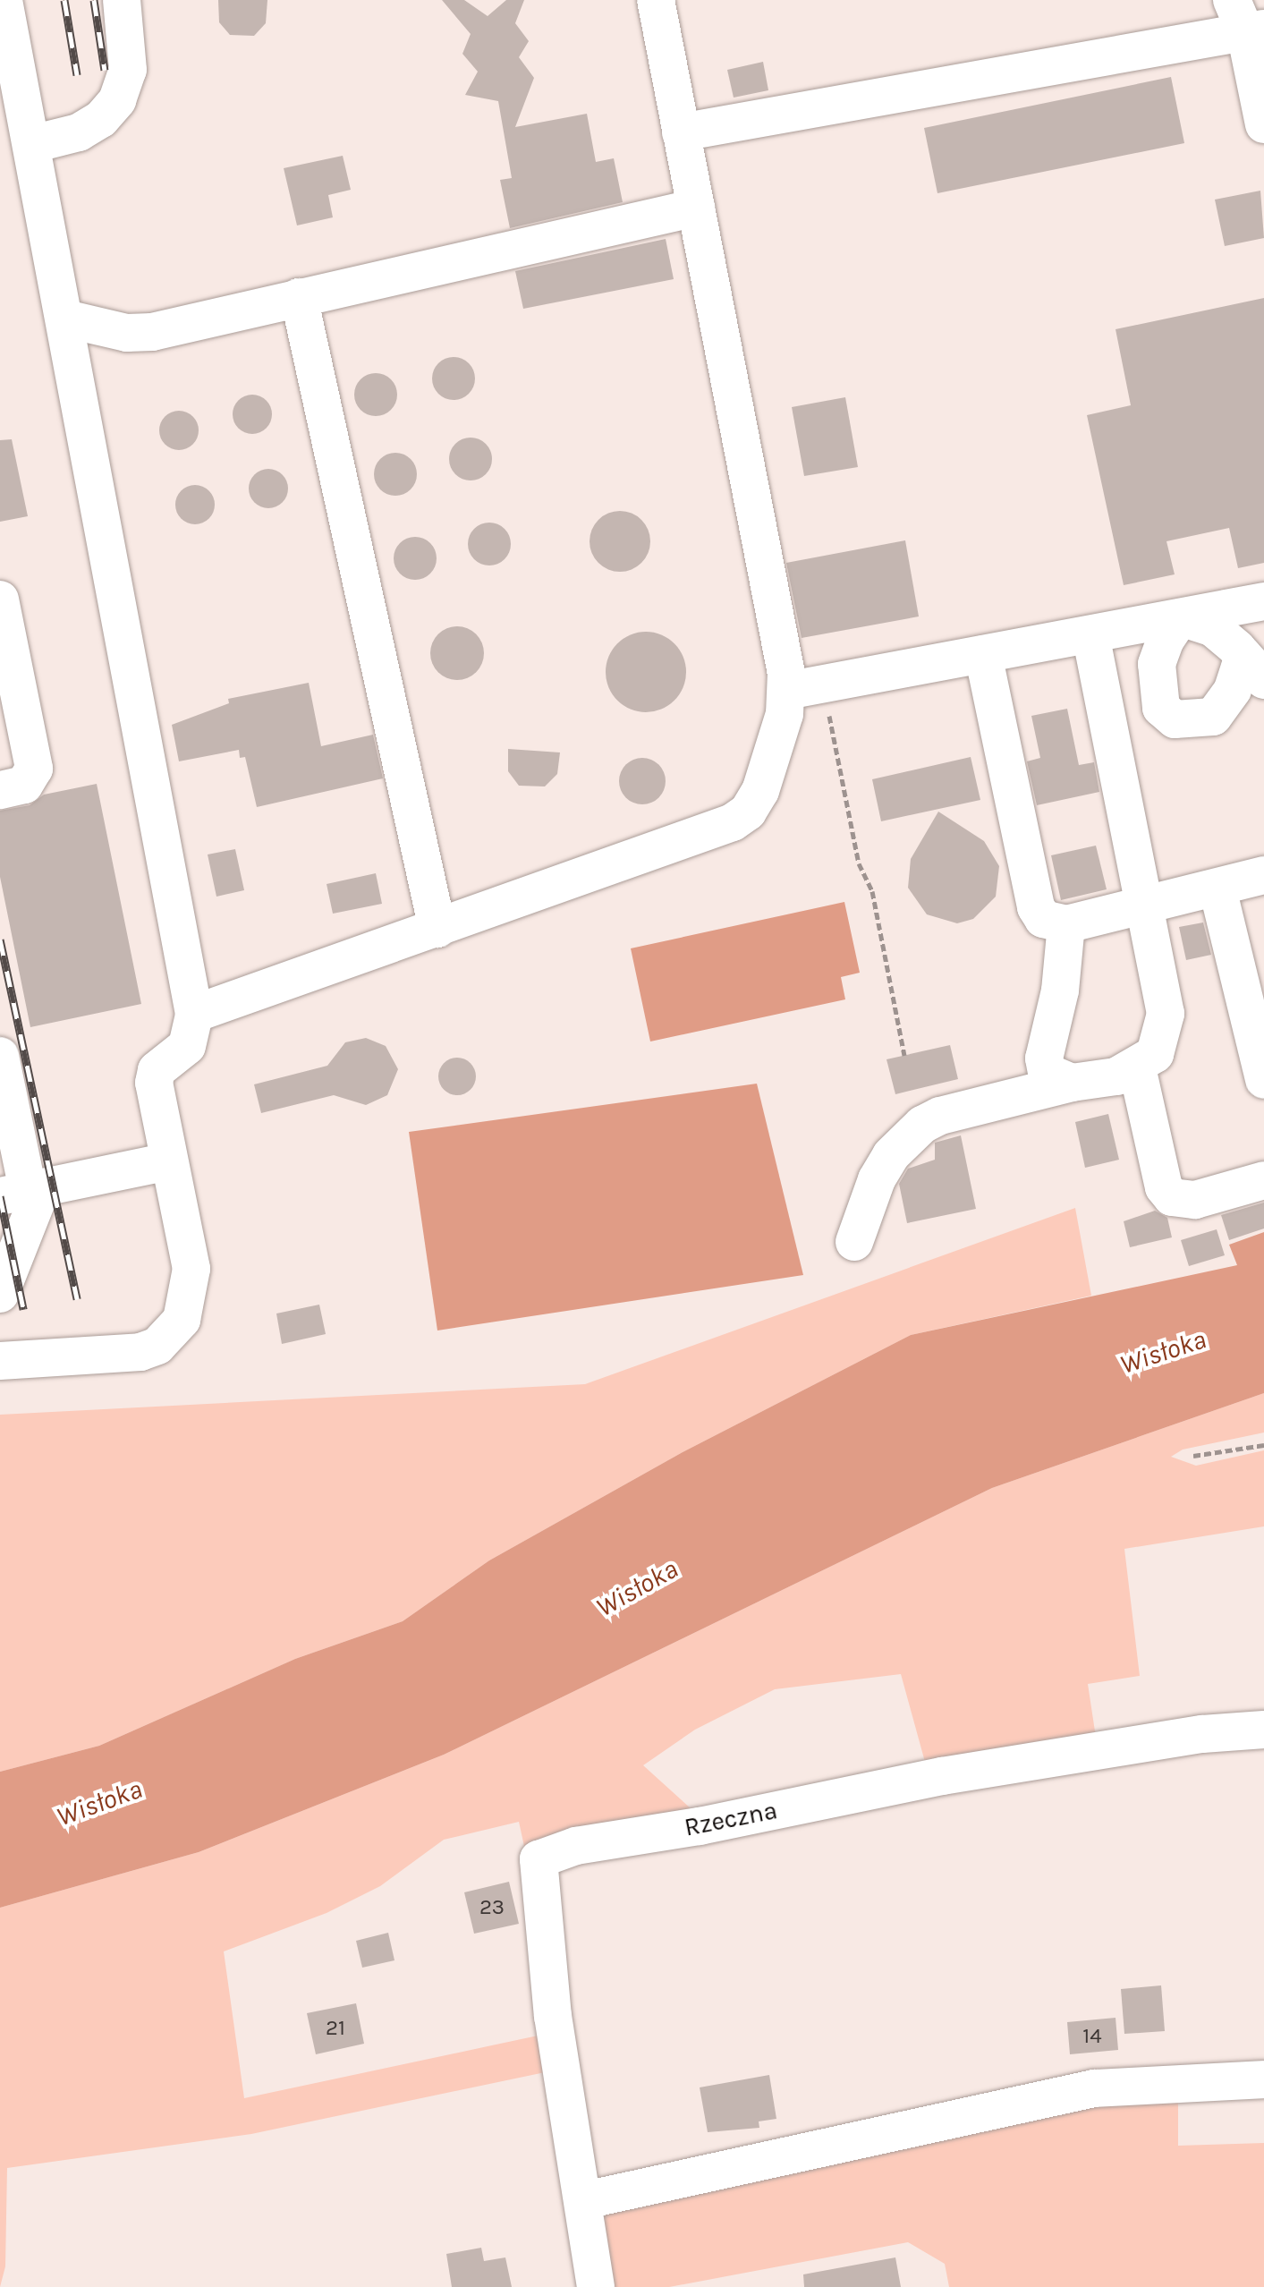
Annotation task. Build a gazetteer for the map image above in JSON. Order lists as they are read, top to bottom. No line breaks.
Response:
{"streets":{"street":["Rzeczna"]},"water":["Wisłoka"],"house_numbers":["23","21","14"]}
